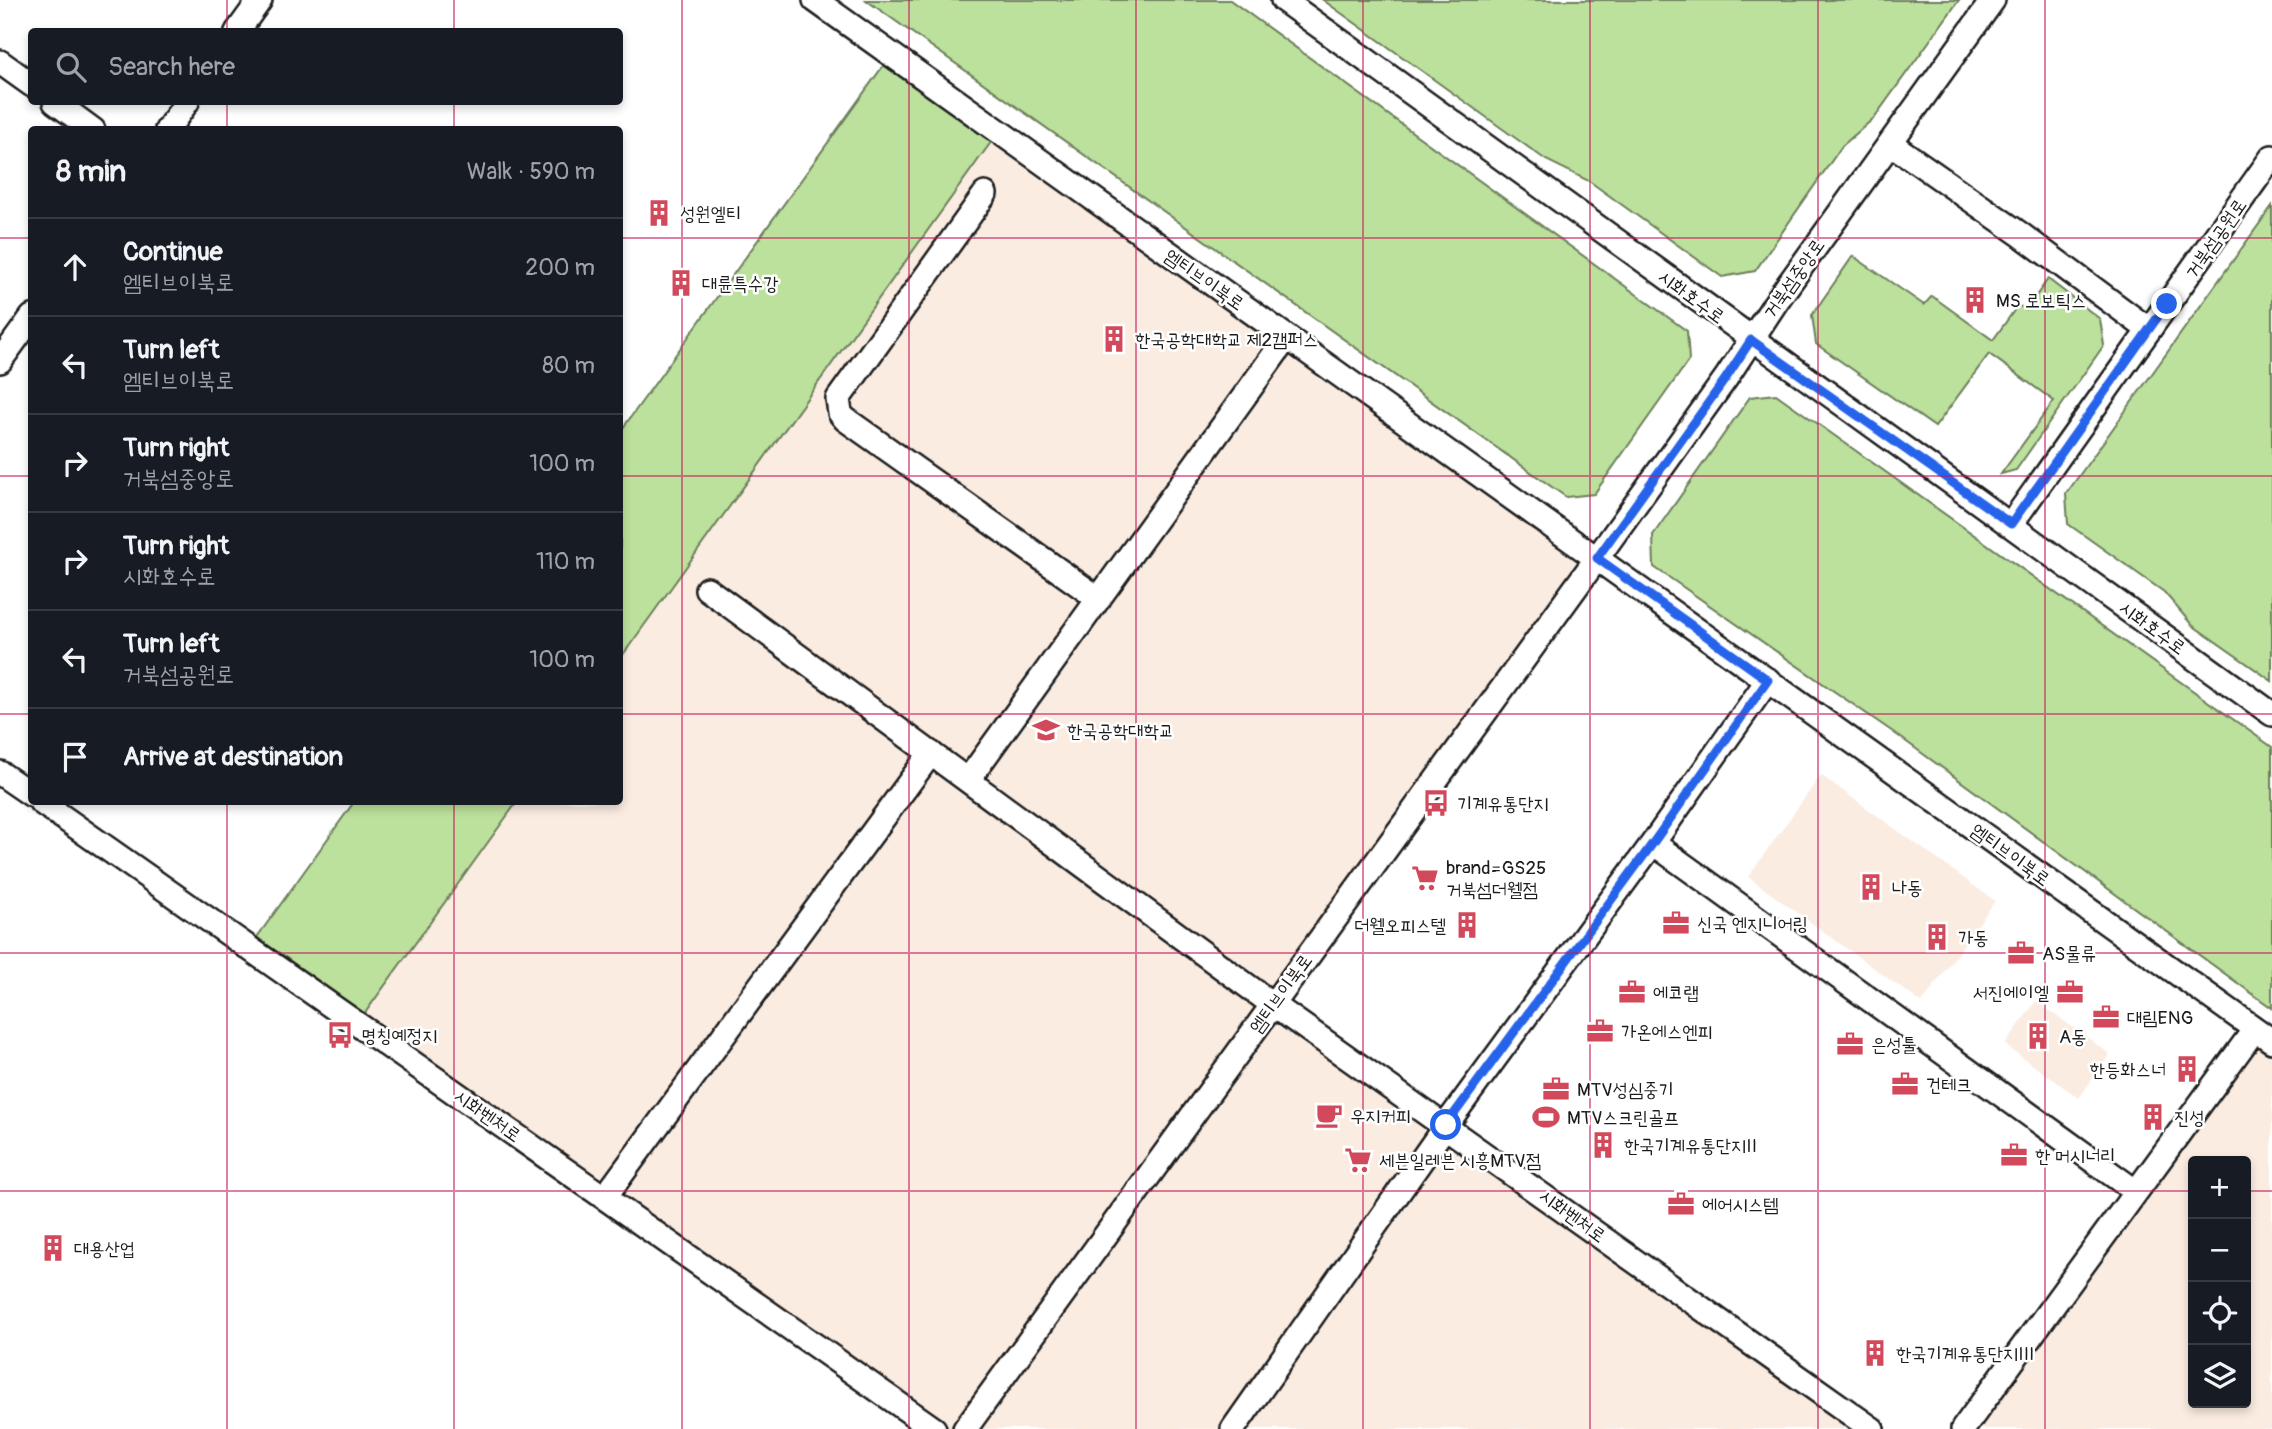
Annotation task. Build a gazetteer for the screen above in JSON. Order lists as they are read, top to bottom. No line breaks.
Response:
{"streets":{"street":["거북섬공원로","거북섬중앙로","엠티브이북로","시화호수로","시화벤처로"]},"crossings":[["거북섬공원로","시화호수로"],["거북섬중앙로","엠티브이북로"],["거북섬중앙로","시화호수로"],["엠티브이북로","시화벤처로"]],"places":{"building":["성원엘티","대륜특수강","MS 로보틱스","한국공학대학교 제2캠퍼스","나동","더웰오피스텔","가동","A동","한등화스너","진성","한국기계유통단지II","대용산업","한국기계유통단지III"],"school or university":["한국공학대학교"],"bus stop":["기계유통단지","명칭예정지"],"supermarket":["brand=GS25 거북섬더웰점","세븐일레븐 시흥MTV점"],"office":["신국 엔지니어링","AS물류","에코랩","서진에이엘","대림ENG","가온에스엔피","은성툴","건테크","MTV성심중기","한 머시너리","에어시스템"],"cafe":["우지커피"],"sports":["MTV스크린골프"]},"page":{"search":"Search here","heading":["8 min","Walk · 590 m"],"list":[["Continue","엠티브이북로","200 m"],["Turn left","엠티브이북로","80 m"],["Turn right","거북섬중앙로","100 m"],["Turn right","시화호수로","110 m"],["Turn left","거북섬공원로","100 m"],"Arrive at destination"],"map_buttons":["+","−"]}}
